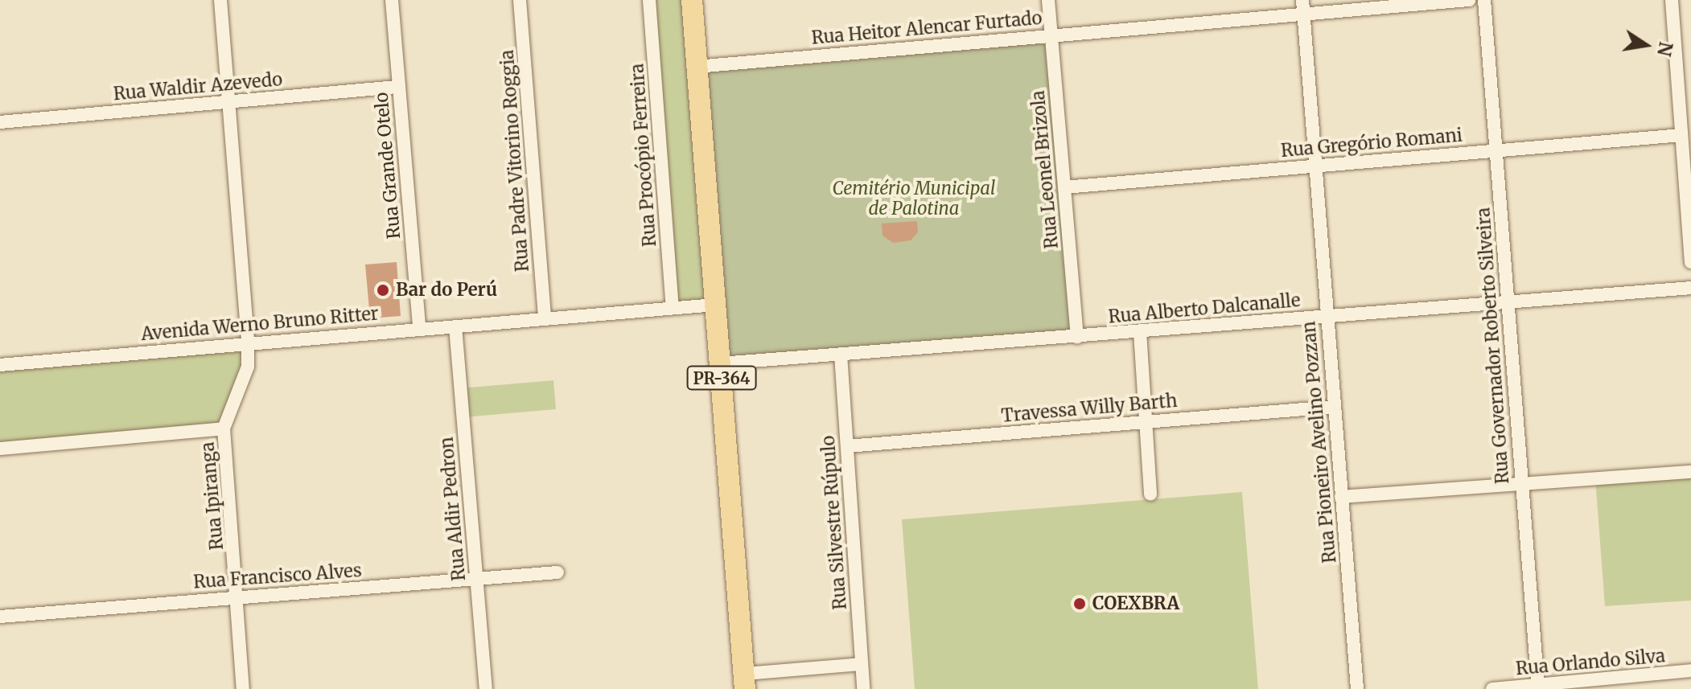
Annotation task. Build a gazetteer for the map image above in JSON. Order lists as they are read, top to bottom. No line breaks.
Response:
{"streets":{"main road":["PR-364"],"street":["Rua Heitor Alencar Furtado","Rua Waldir Azevedo","Rua Gregório Romani","Rua Procópio Ferreira","Rua Padre Vitorino Roggia","Rua Grande Otelo","Rua Leonel Brizola","Rua Alberto Dalcanalle","Avenida Werno Bruno Ritter","Rua Governador Roberto Silveira","Travessa Willy Barth","Rua Pioneiro Avelino Pozzan","Rua Ipiranga","Rua Aldir Pedron","Rua Silvestre Rúpulo","Rua Francisco Alves","Rua Orlando Silva"]},"crossings":[["Rua Heitor Alencar Furtado","Rua Leonel Brizola"],["Rua Heitor Alencar Furtado","PR-364"],["Rua Heitor Alencar Furtado","Rua Pioneiro Avelino Pozzan"],["Rua Waldir Azevedo","Rua Grande Otelo"],["Rua Waldir Azevedo","Rua Ipiranga"],["Rua Gregório Romani","Rua Leonel Brizola"],["Rua Gregório Romani","Rua Governador Roberto Silveira"],["Rua Gregório Romani","Rua Pioneiro Avelino Pozzan"],["Rua Procópio Ferreira","Avenida Werno Bruno Ritter"],["Rua Padre Vitorino Roggia","Avenida Werno Bruno Ritter"],["Rua Grande Otelo","Avenida Werno Bruno Ritter"],["Rua Leonel Brizola","Rua Alberto Dalcanalle"],["Rua Alberto Dalcanalle","Rua Governador Roberto Silveira"],["Rua Alberto Dalcanalle","PR-364"],["Rua Alberto Dalcanalle","Rua Pioneiro Avelino Pozzan"],["Rua Alberto Dalcanalle","Rua Silvestre Rúpulo"],["Avenida Werno Bruno Ritter","PR-364"],["Avenida Werno Bruno Ritter","Rua Ipiranga"],["Avenida Werno Bruno Ritter","Rua Aldir Pedron"],["Rua Governador Roberto Silveira","Rua Orlando Silva"],["Travessa Willy Barth","Rua Pioneiro Avelino Pozzan"],["Travessa Willy Barth","Rua Silvestre Rúpulo"],["Rua Ipiranga","Rua Francisco Alves"],["Rua Aldir Pedron","Rua Francisco Alves"]],"parks":["Cemitério Municipal de Palotina"],"places":["Bar do Perú","COEXBRA"],"north":"right"}
